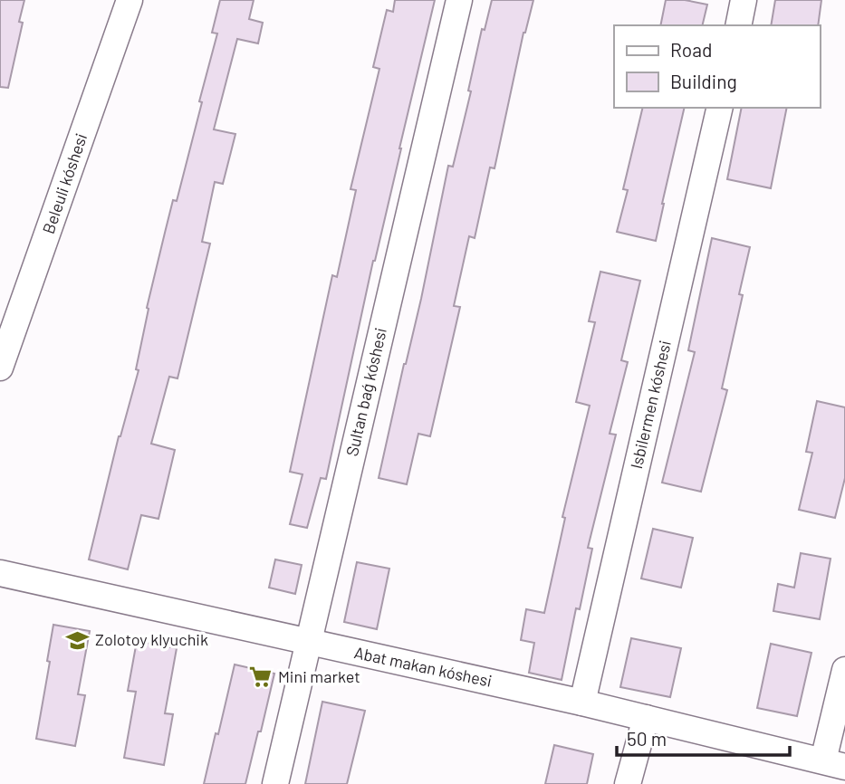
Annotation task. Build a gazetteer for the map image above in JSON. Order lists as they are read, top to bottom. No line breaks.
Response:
{"streets":{"street":["Beleuli kóshesi","Sultan baǵ kóshesi","Isbilermen kóshesi","Abat makan kóshesi"]},"crossings":[["Sultan baǵ kóshesi","Abat makan kóshesi"],["Isbilermen kóshesi","Abat makan kóshesi"]],"places":{"school or university":["Zolotoy klyuchik"],"supermarket":["Mini market"]},"legend":["Road","Building"],"scale_bar":"50 m"}
